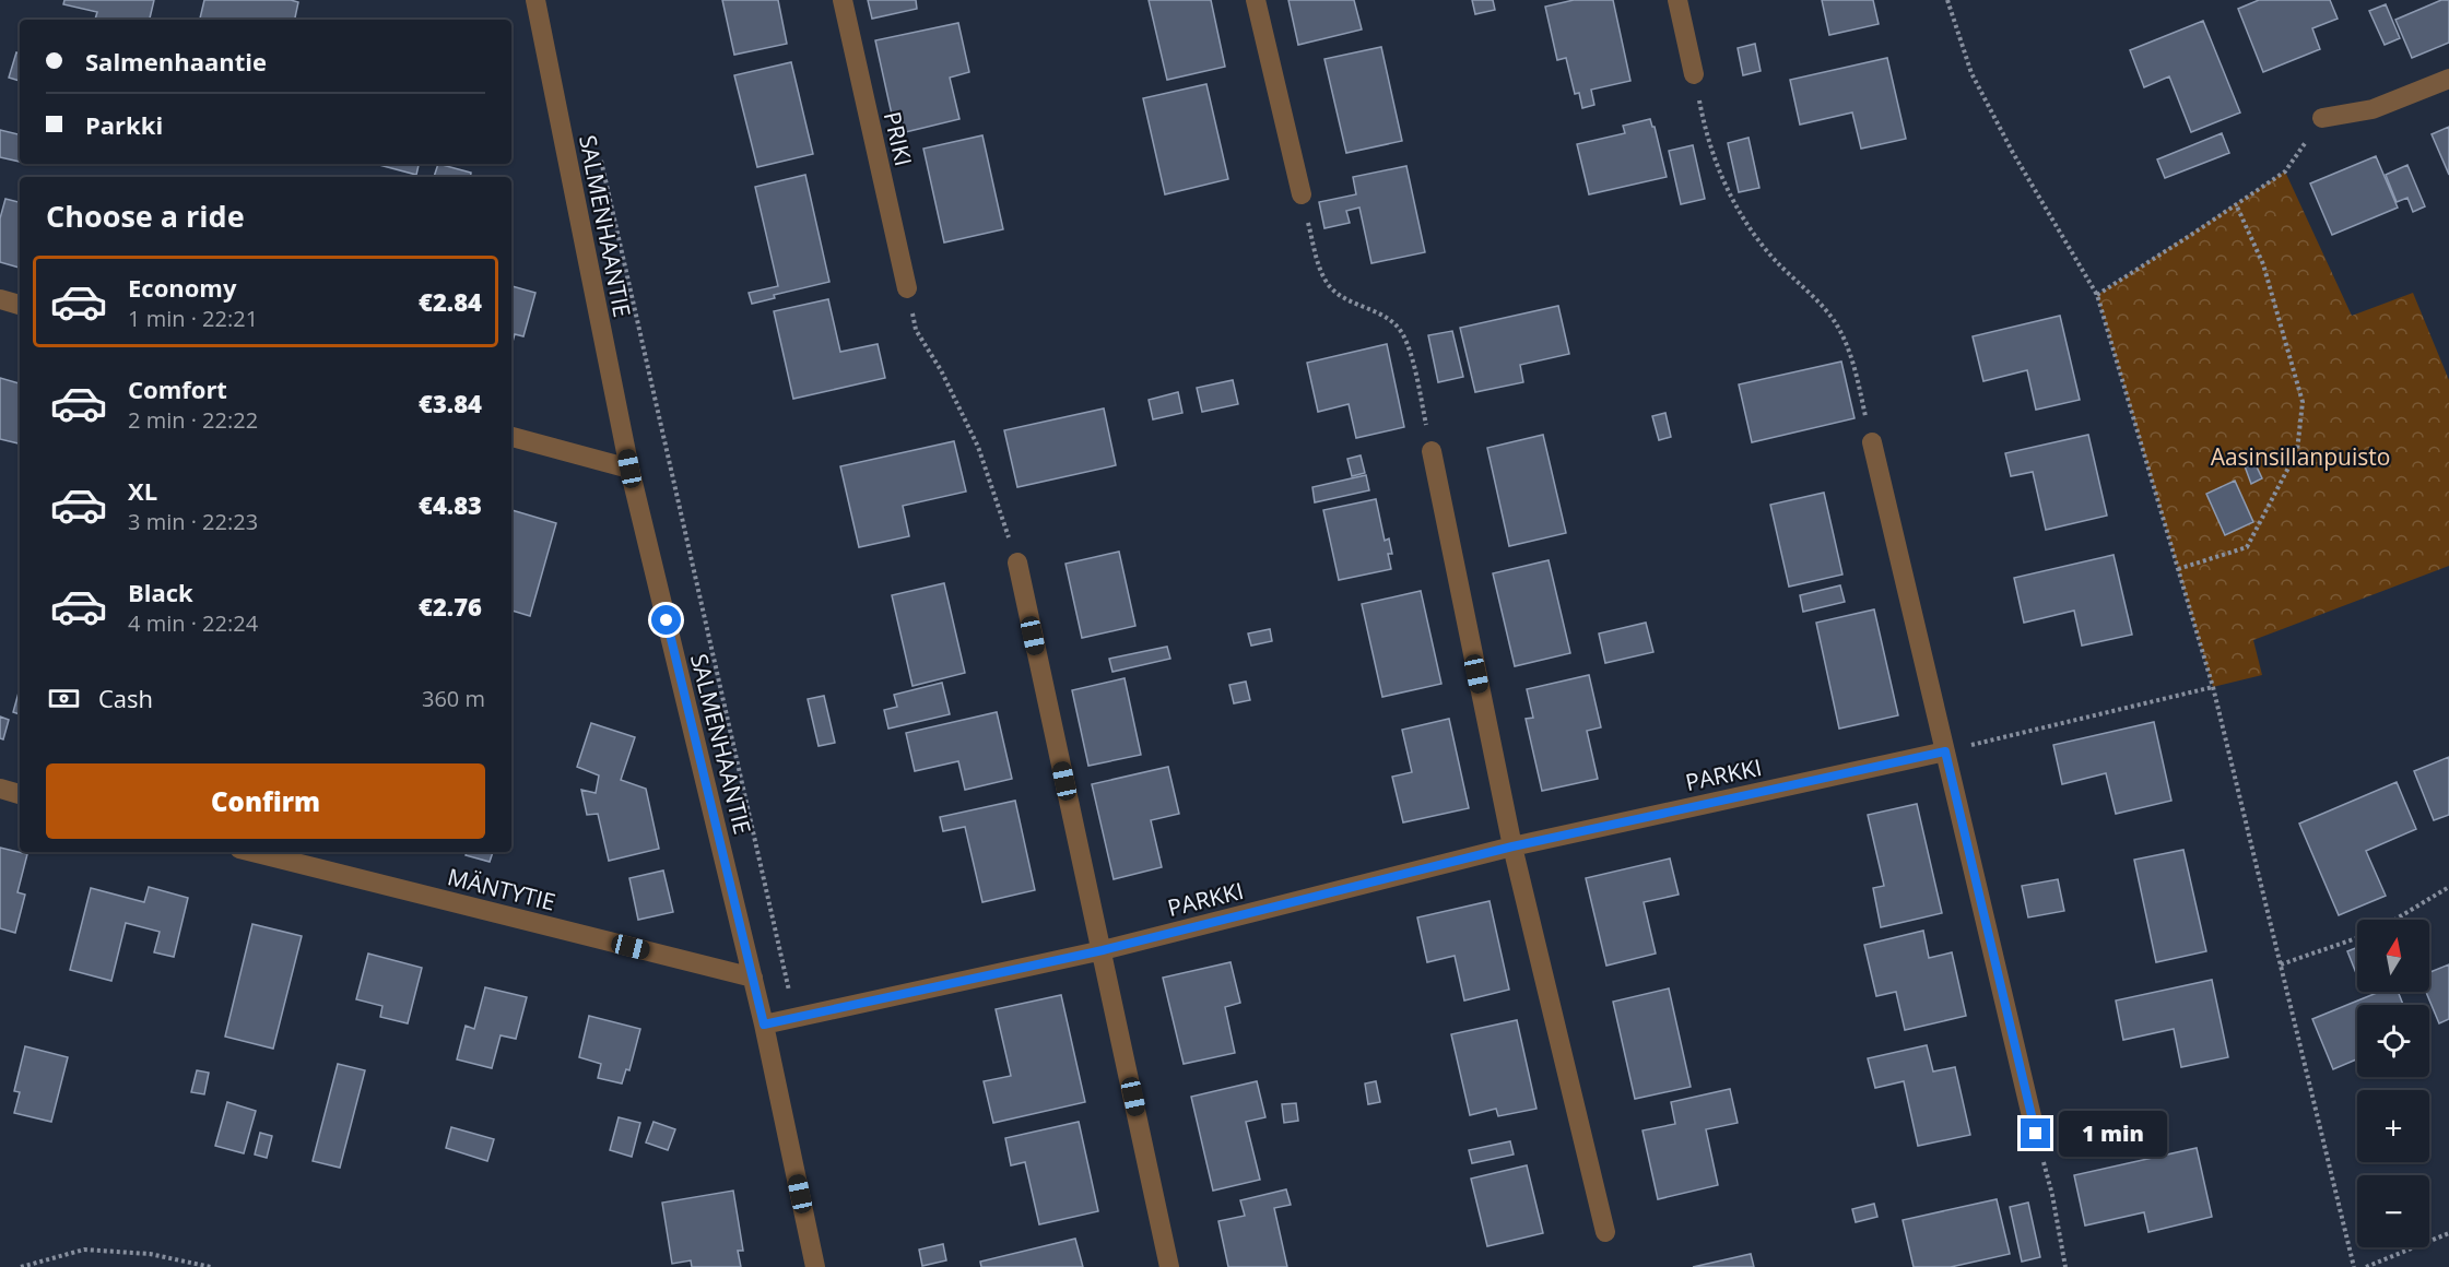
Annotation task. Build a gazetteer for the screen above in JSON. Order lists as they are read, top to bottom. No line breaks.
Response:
{"streets":{"street":["PRIKI","SALMENHAANTIE","PARKKI","MÄNTYTIE"]},"crossings":[["SALMENHAANTIE","PARKKI"],["SALMENHAANTIE","MÄNTYTIE"]],"parks":["Aasinsillanpuisto"],"north":"top","page":{"banner":["Salmenhaantie","Parkki"],"heading":"Choose a ride","list":[{"name":"Economy","note":"1 min · 22:21","value":"€2.84"},{"name":"Comfort","note":"2 min · 22:22","value":"€3.84"},{"name":"XL","note":"3 min · 22:23","value":"€4.83"},{"name":"Black","note":"4 min · 22:24","value":"€2.76"}],"pay":["Cash","360 m"],"buttons":"Confirm","map_buttons":["+","−"],"bubble":"1 min"}}
